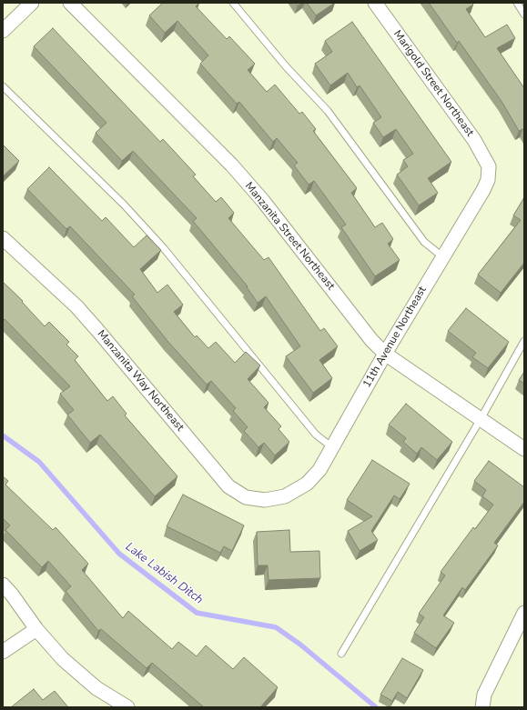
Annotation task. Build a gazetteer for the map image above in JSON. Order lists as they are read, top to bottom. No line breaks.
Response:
{"streets":{"street":["Marigold Street Northeast","Manzanita Street Northeast","11th Avenue Northeast","Manzanita Way Northeast"]},"crossings":[["Marigold Street Northeast","11th Avenue Northeast"],["Manzanita Street Northeast","11th Avenue Northeast"],["11th Avenue Northeast","Manzanita Way Northeast"]],"water":["Lake Labish Ditch"]}
